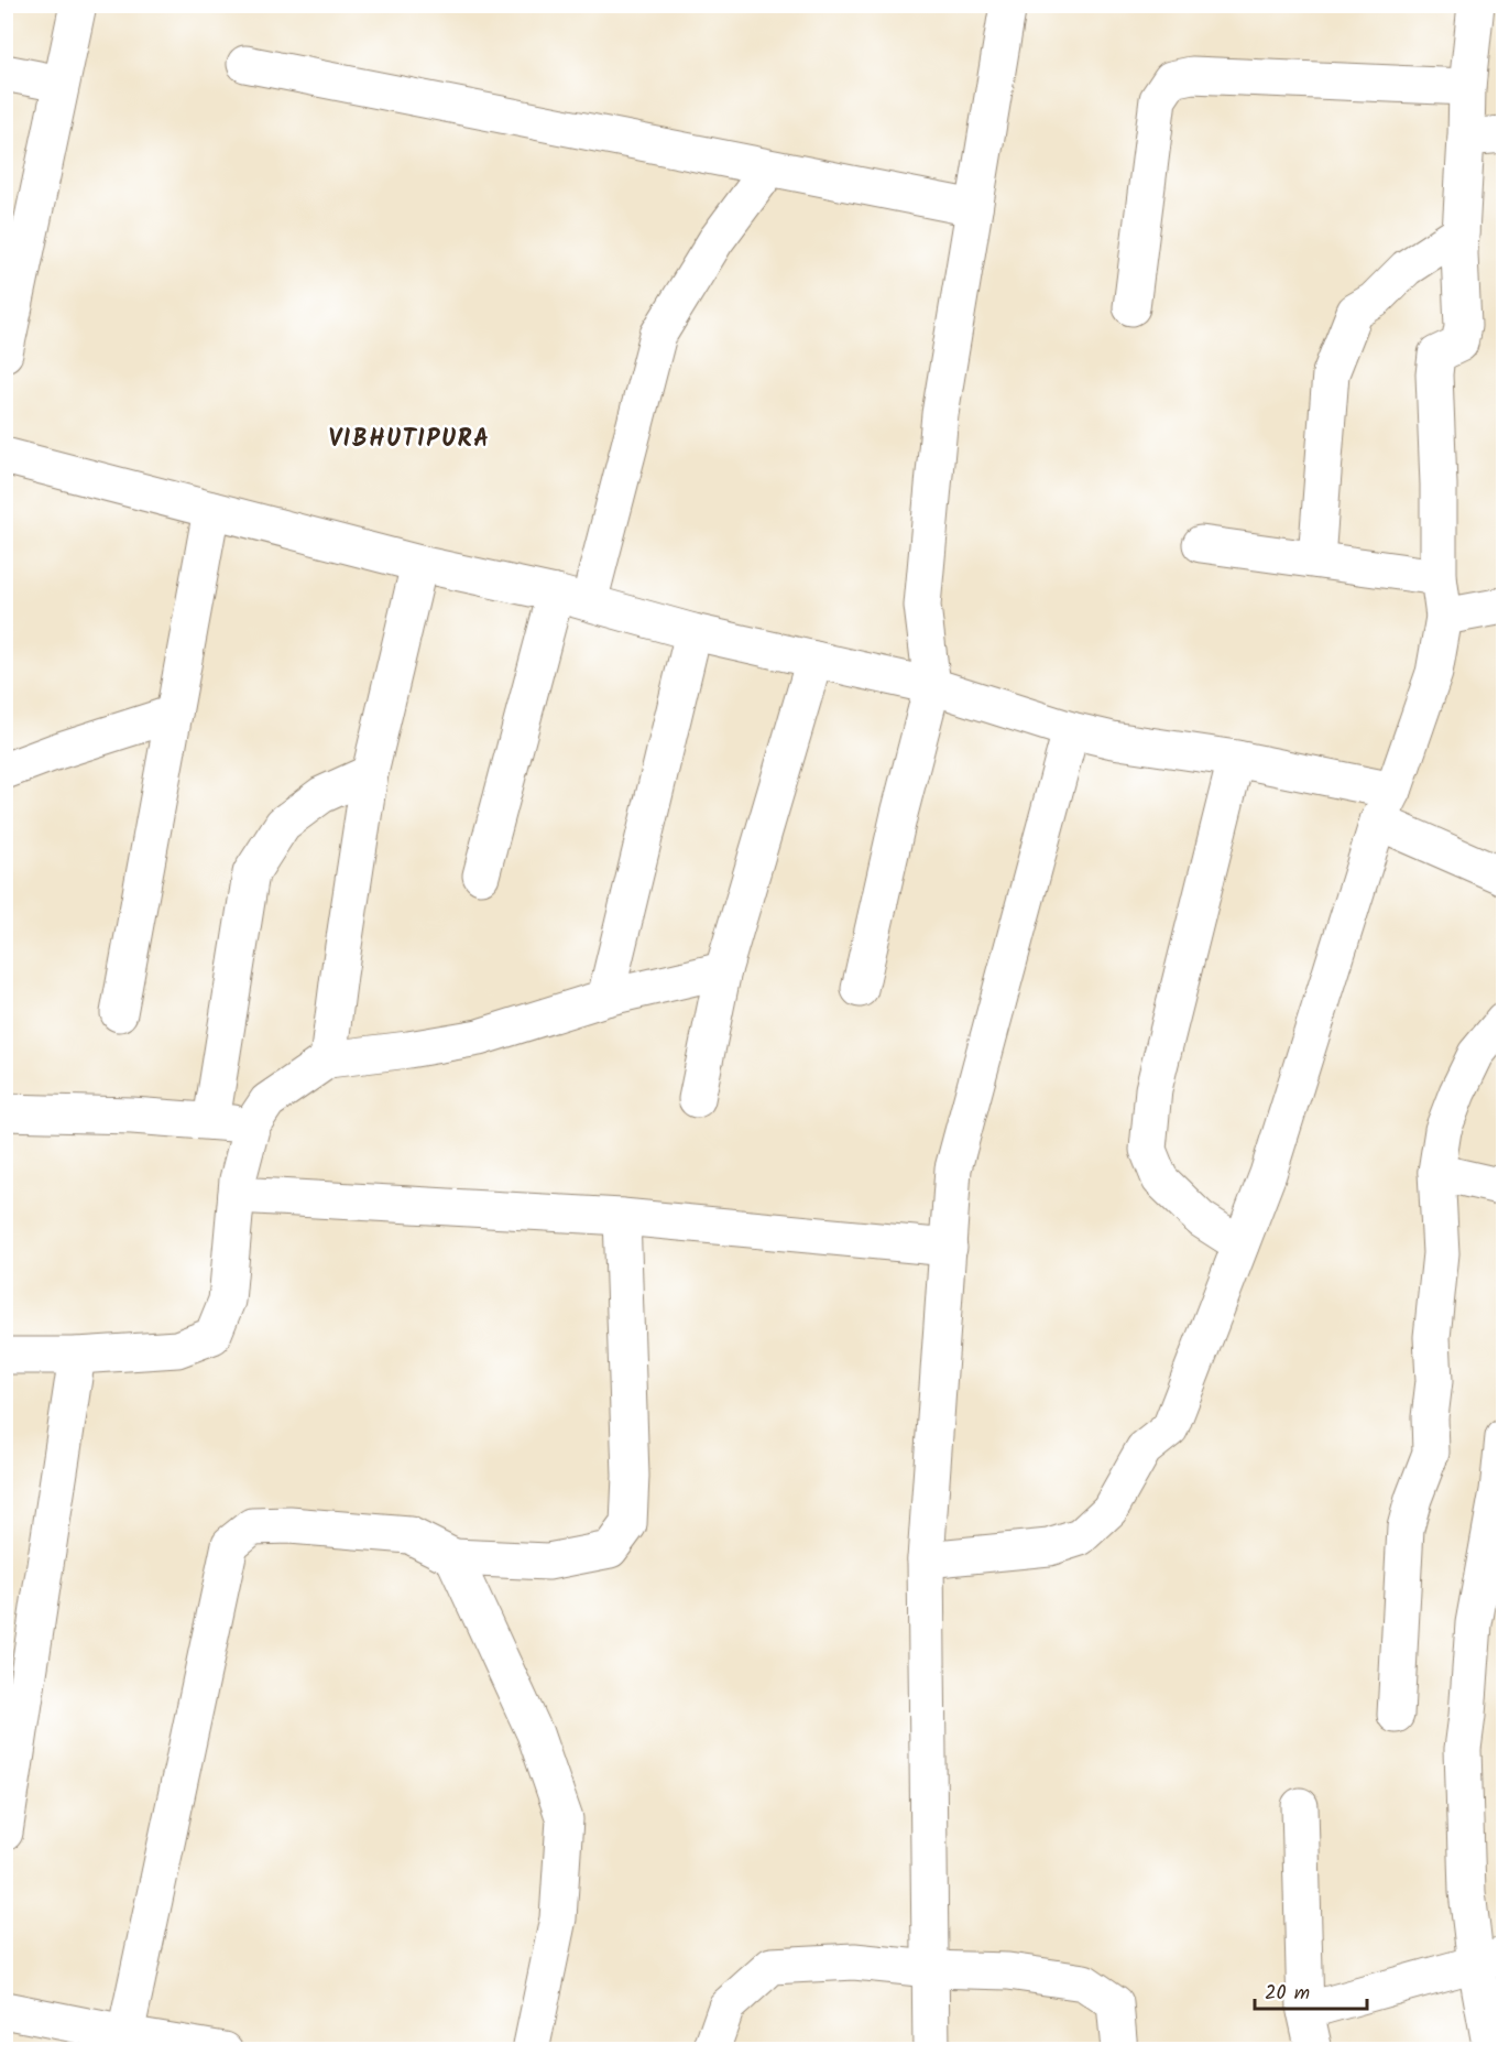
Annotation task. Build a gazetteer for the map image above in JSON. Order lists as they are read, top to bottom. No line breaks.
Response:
{"districts":["VIBHUTIPURA"],"scale_bar":"20 m"}
